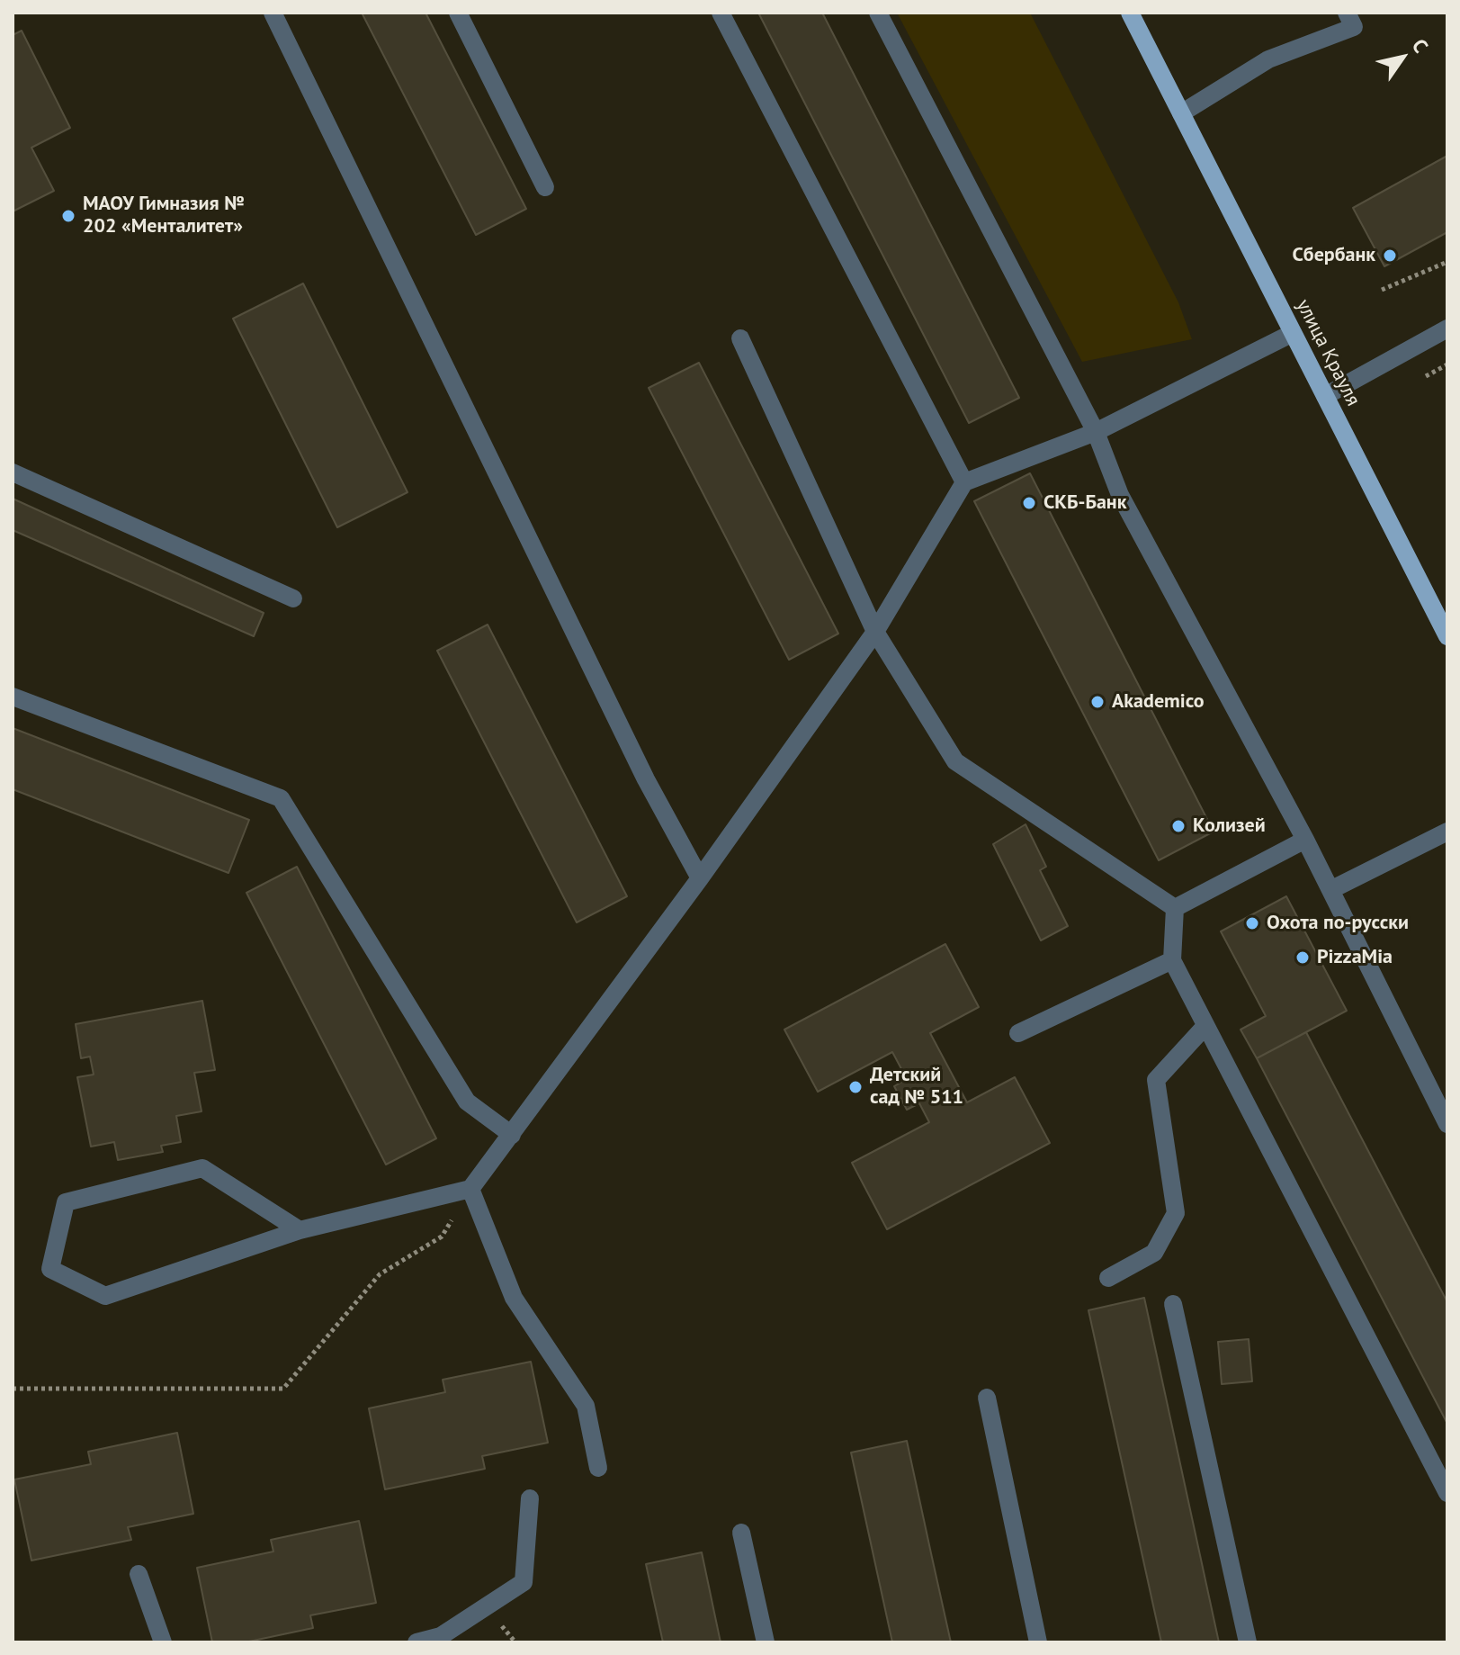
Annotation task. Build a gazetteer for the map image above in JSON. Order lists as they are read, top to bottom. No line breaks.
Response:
{"streets":{"main road":["улица Крауля"]},"places":["МАОУ Гимназия № 202 «Менталитет»","Сбербанк","СКБ-Банк","Akademico","Колизей","Охота по-русски","PizzaMia","Детский сад № 511"],"north":"top right"}
